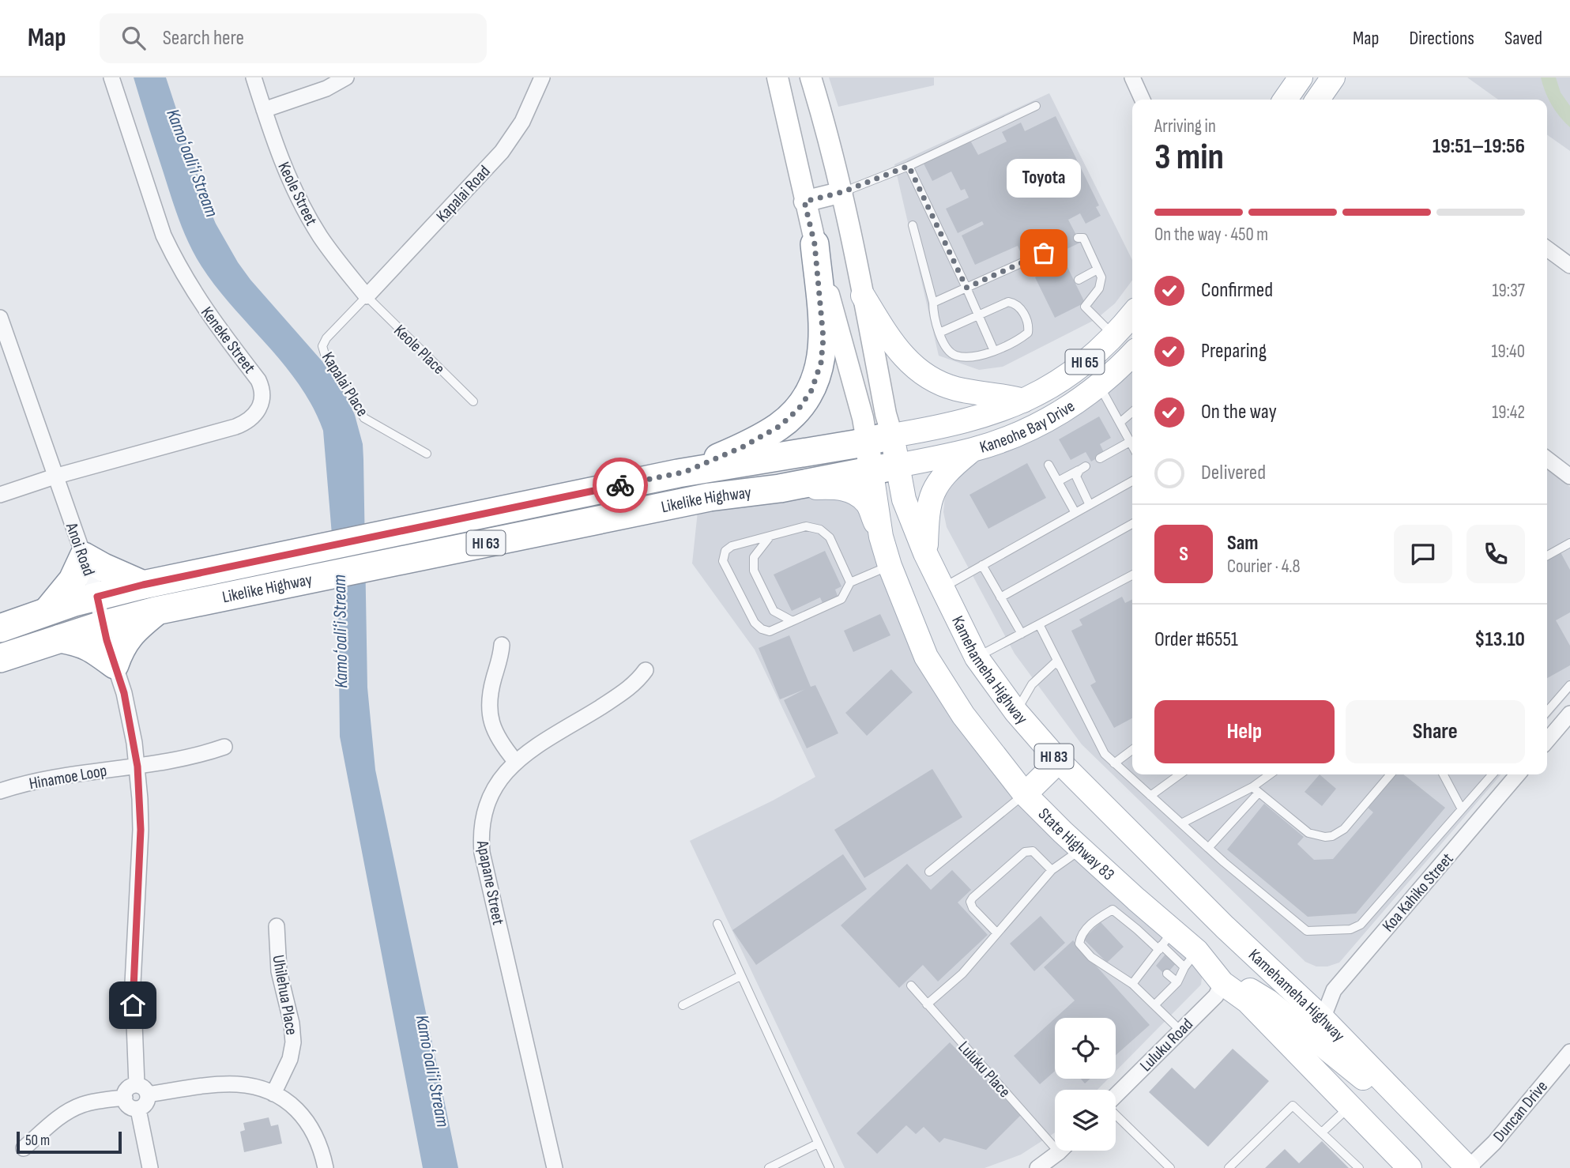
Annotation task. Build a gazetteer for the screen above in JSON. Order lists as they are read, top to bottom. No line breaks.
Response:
{"streets":{"highway":["Likelike Highway","HI 63"],"main road":["HI 65","Kaneohe Bay Drive","Kamehameha Highway","HI 83","State Highway 83"],"street":["Keole Street","Kapalai Road","Keneke Street","Anoi Road","Hinamoe Loop","Apapane Street","Koa Kahiko Street","Uhilehua Place","Luluku Road","Duncan Drive"],"lane":["Keole Place","Kapalai Place","Luluku Place"]},"crossings":[["Keole Street","Kapalai Road"],["Keole Street","Keole Place"],["Keole Street","Kapalai Place"],["Kapalai Road","Keole Place"],["Kapalai Road","Kapalai Place"],["Keneke Street","Anoi Road"],["Keole Place","Kapalai Place"],["Kaneohe Bay Drive","Likelike Highway"],["Kaneohe Bay Drive","Kamehameha Highway"],["Kaneohe Bay Drive","State Highway 83"],["Likelike Highway","Anoi Road"],["Likelike Highway","Kamehameha Highway"],["Likelike Highway","HI 83"],["Likelike Highway","State Highway 83"],["Anoi Road","Hinamoe Loop"],["Kamehameha Highway","State Highway 83"],["Kamehameha Highway","Koa Kahiko Street"],["Kamehameha Highway","Duncan Drive"],["HI 83","State Highway 83"],["State Highway 83","Luluku Road"]],"water":["Kamoʻoaliʻi Stream"],"places":["Toyota"],"scale_bar":"50 m","page":{"header":"Map","search":"Search here","nav":["Map","Directions","Saved"],"heading":["3 min","Arriving in","19:51–19:56"],"panel":["Sam","Courier · 4.8","Order #6551","$13.10"],"bubble":"Toyota","bar":"On the way · 450 m","list":[["Confirmed","19:37"],["Preparing","19:40"],["On the way","19:42"],"Delivered"],"round":"S","buttons":["Help","Share"],"scale":"50 m"}}
